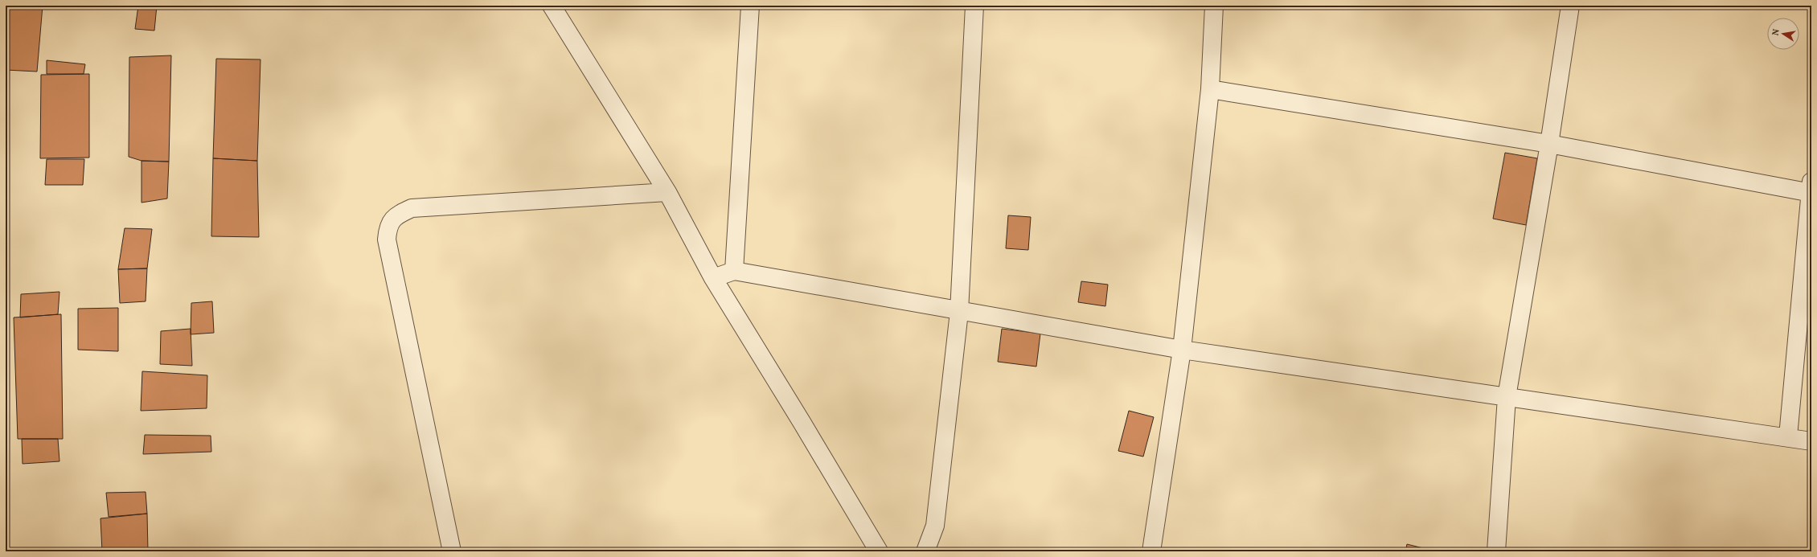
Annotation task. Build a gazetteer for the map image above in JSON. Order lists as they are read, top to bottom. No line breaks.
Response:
{"north":"left"}
